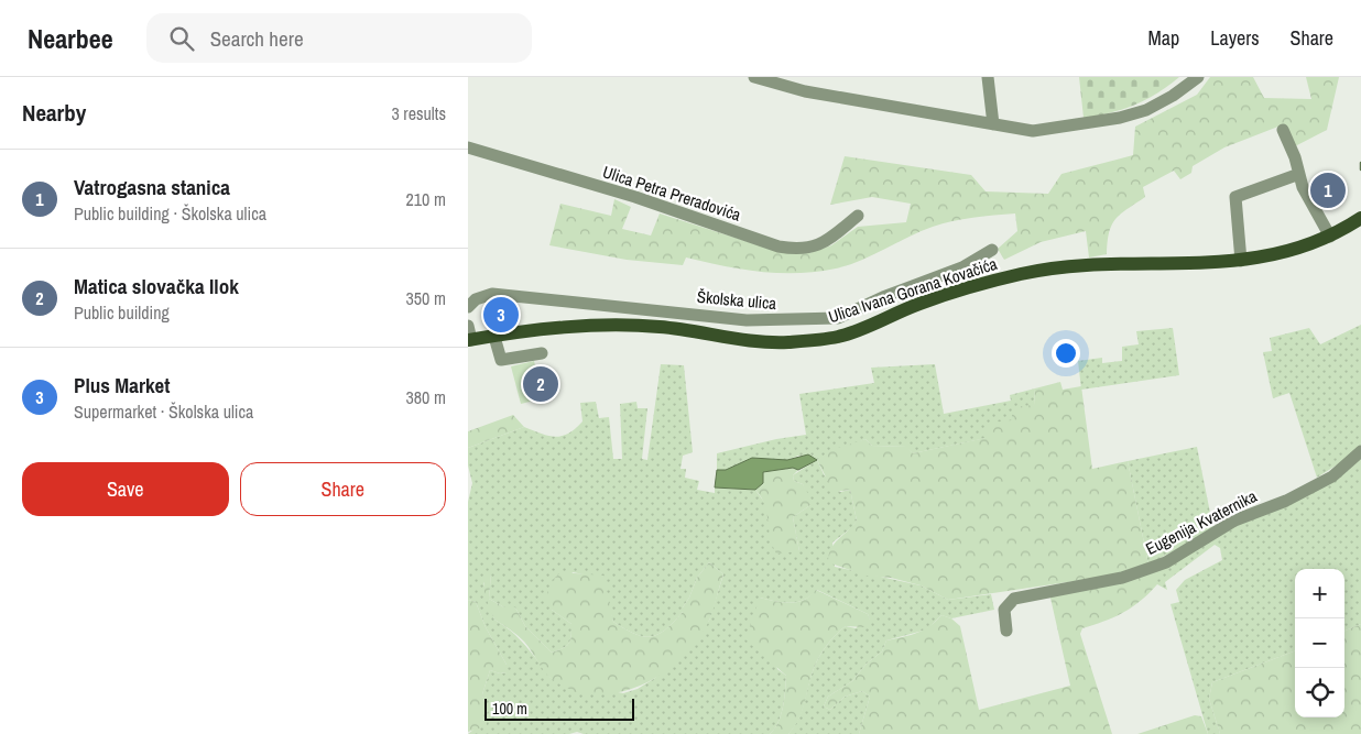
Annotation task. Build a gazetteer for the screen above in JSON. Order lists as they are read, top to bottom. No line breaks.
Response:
{"streets":{"main road":["Ulica Ivana Gorana Kovačića"],"street":["Ulica Petra Preradovića","Školska ulica","Eugenija Kvaternika"]},"scale_bar":"100 m","page":{"header":"Nearbee","search":"Search here","nav":["Map","Layers","Share"],"heading":["Nearby","3 results"],"list":[{"mark":"1","name":"Vatrogasna stanica","note":"Public building · Školska ulica","value":"210 m"},{"mark":"2","name":"Matica slovačka Ilok","note":"Public building","value":"350 m"},{"mark":"3","name":"Plus Market","note":"Supermarket · Školska ulica","value":"380 m"}],"pins":["1","3","2"],"buttons":["Save","Share"],"map_buttons":["+","−"],"scale":"100 m"}}
